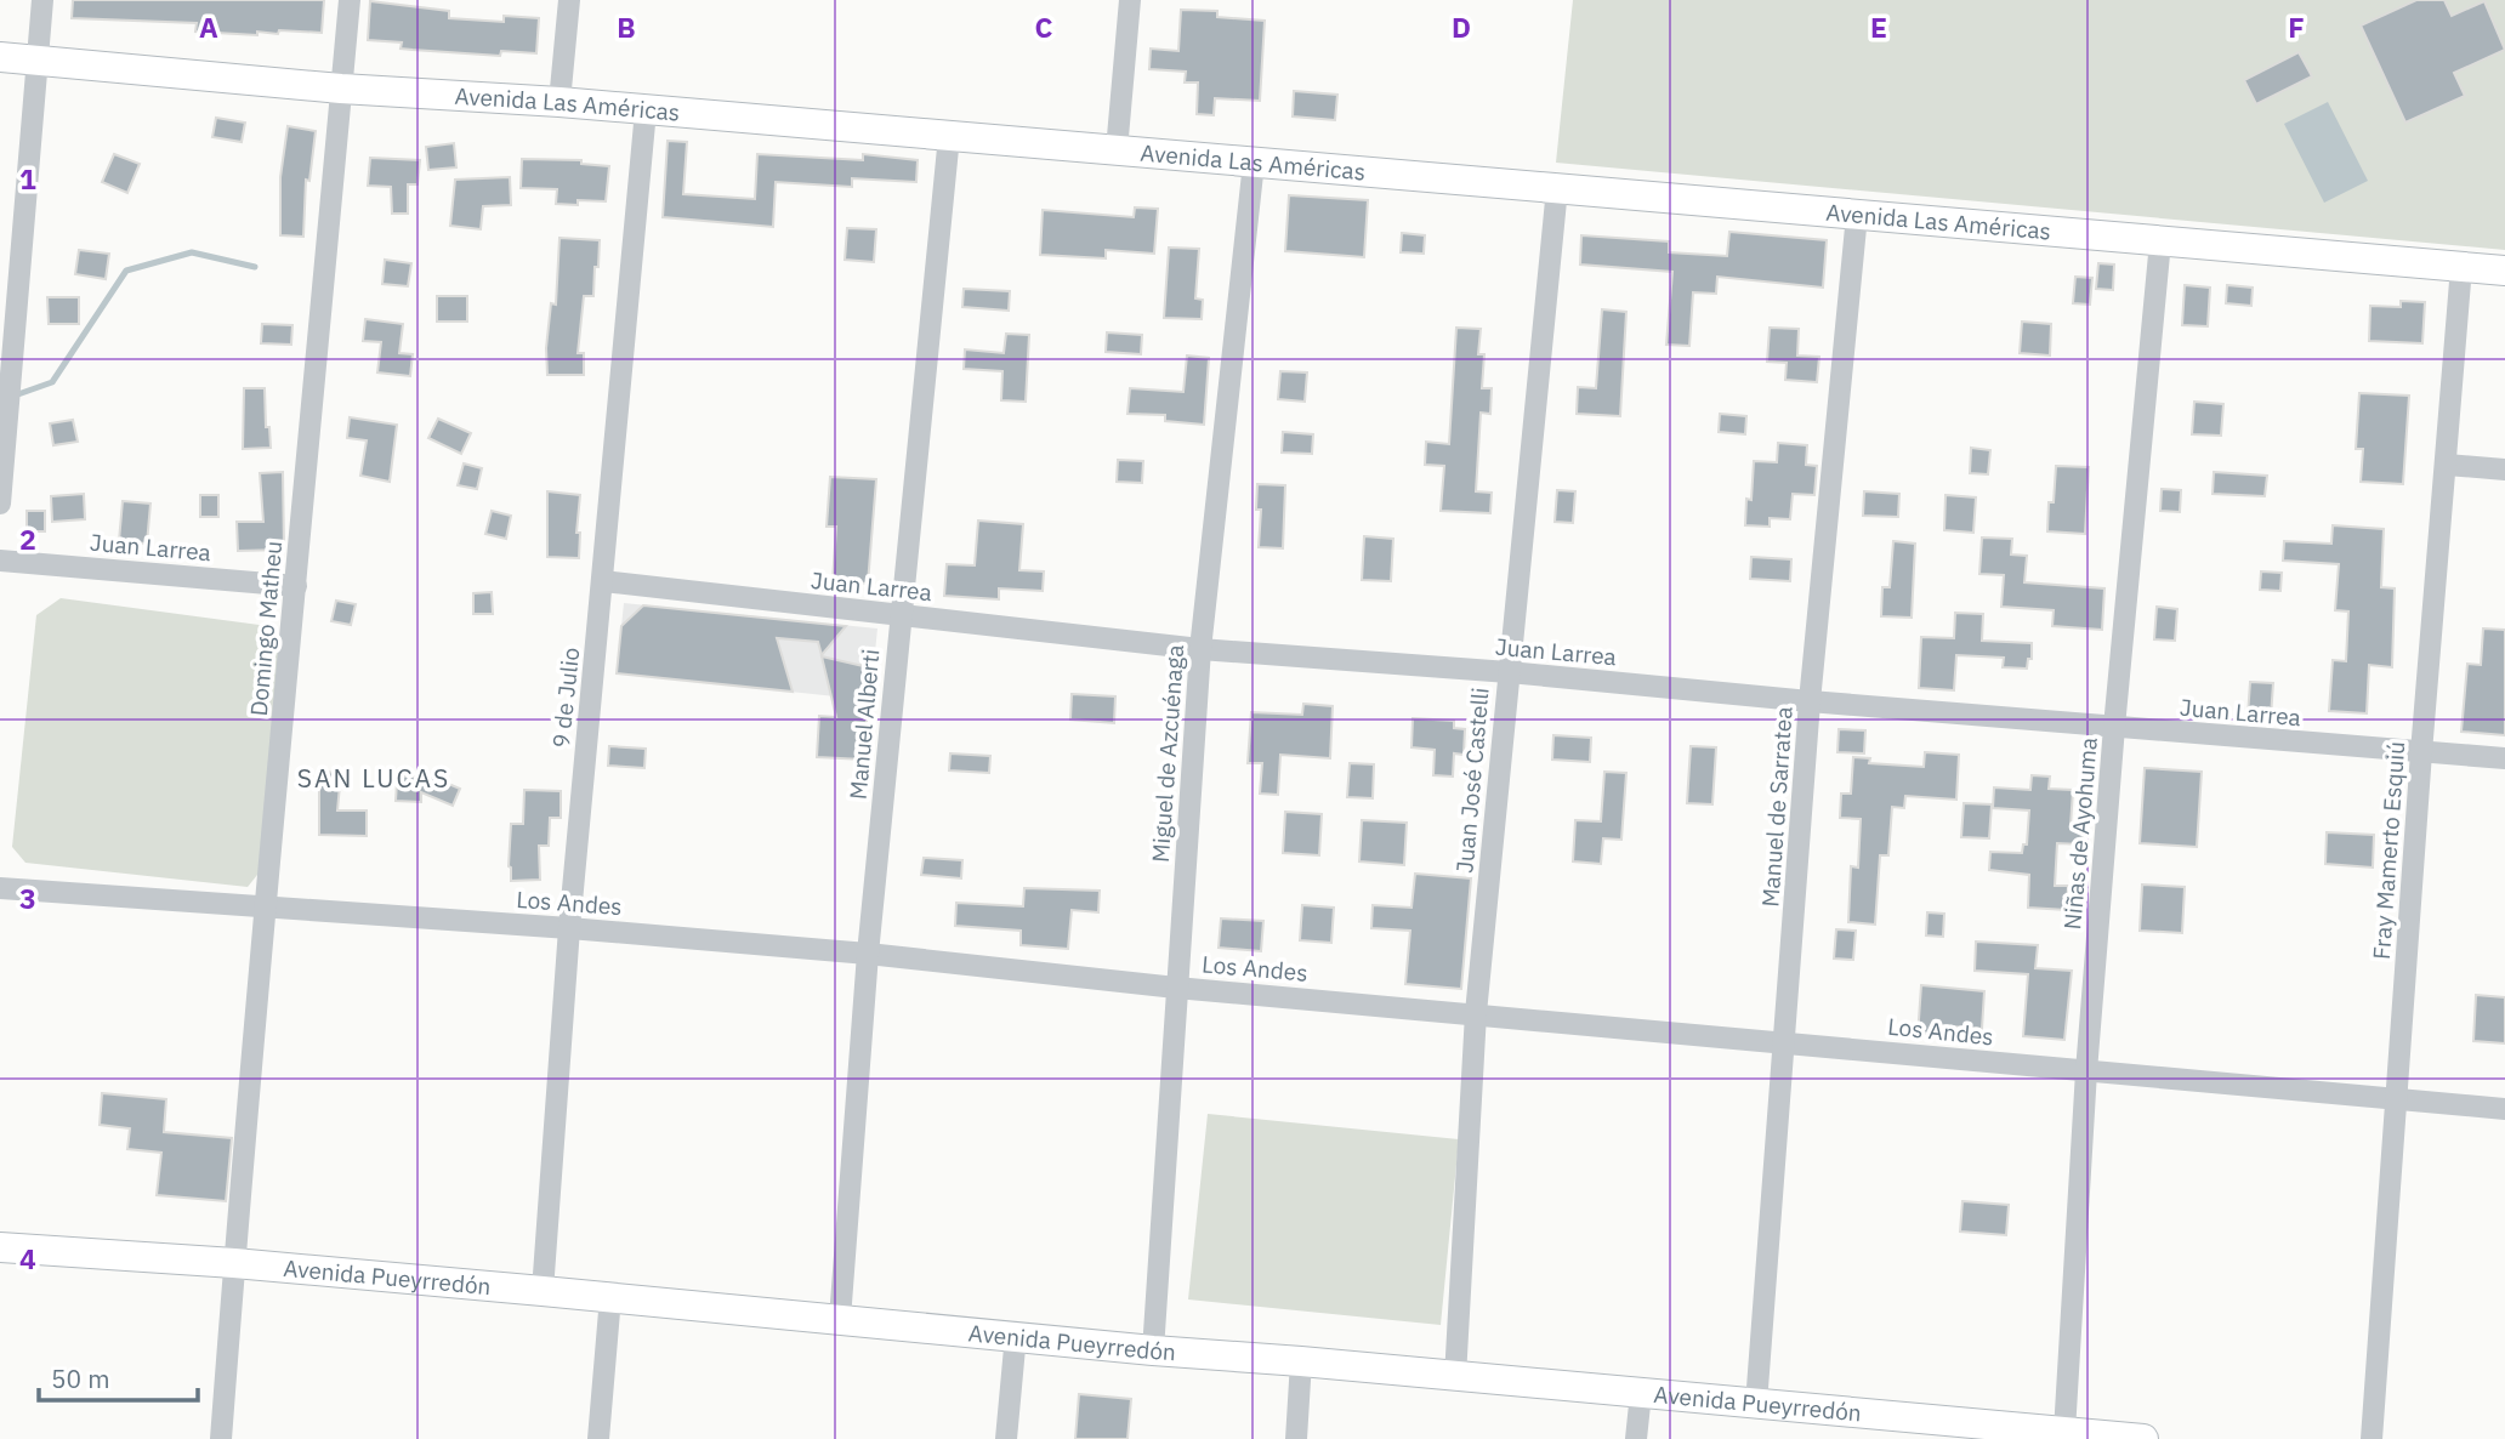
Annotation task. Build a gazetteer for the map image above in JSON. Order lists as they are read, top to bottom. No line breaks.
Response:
{"streets":{"main road":["Avenida Las Américas","Avenida Pueyrredón"],"street":["Juan Larrea","Domingo Matheu","9 de Julio","Manuel Alberti","Miguel de Azcuénaga","Juan José Castelli","Manuel de Sarratea","Niñas de Ayohuma","Fray Mamerto Esquiú","Los Andes"]},"crossings":[["Avenida Las Américas","Domingo Matheu"],["Avenida Las Américas","9 de Julio"],["Avenida Las Américas","Manuel Alberti"],["Avenida Las Américas","Miguel de Azcuénaga"],["Avenida Las Américas","Juan José Castelli"],["Avenida Las Américas","Manuel de Sarratea"],["Avenida Las Américas","Niñas de Ayohuma"],["Avenida Las Américas","Fray Mamerto Esquiú"],["Juan Larrea","Domingo Matheu"],["Juan Larrea","9 de Julio"],["Juan Larrea","Manuel Alberti"],["Juan Larrea","Miguel de Azcuénaga"],["Juan Larrea","Juan José Castelli"],["Juan Larrea","Manuel de Sarratea"],["Juan Larrea","Niñas de Ayohuma"],["Juan Larrea","Fray Mamerto Esquiú"],["Domingo Matheu","Los Andes"],["Domingo Matheu","Avenida Pueyrredón"],["9 de Julio","Los Andes"],["9 de Julio","Avenida Pueyrredón"],["Manuel Alberti","Los Andes"],["Manuel Alberti","Avenida Pueyrredón"],["Miguel de Azcuénaga","Los Andes"],["Miguel de Azcuénaga","Avenida Pueyrredón"],["Juan José Castelli","Los Andes"],["Juan José Castelli","Avenida Pueyrredón"],["Manuel de Sarratea","Los Andes"],["Manuel de Sarratea","Avenida Pueyrredón"],["Niñas de Ayohuma","Los Andes"],["Niñas de Ayohuma","Avenida Pueyrredón"],["Fray Mamerto Esquiú","Los Andes"]],"districts":["SAN LUCAS"],"scale_bar":"50 m","grid":{"columns":["A","B","C","D","E","F"],"rows":["1","2","3","4"]}}
